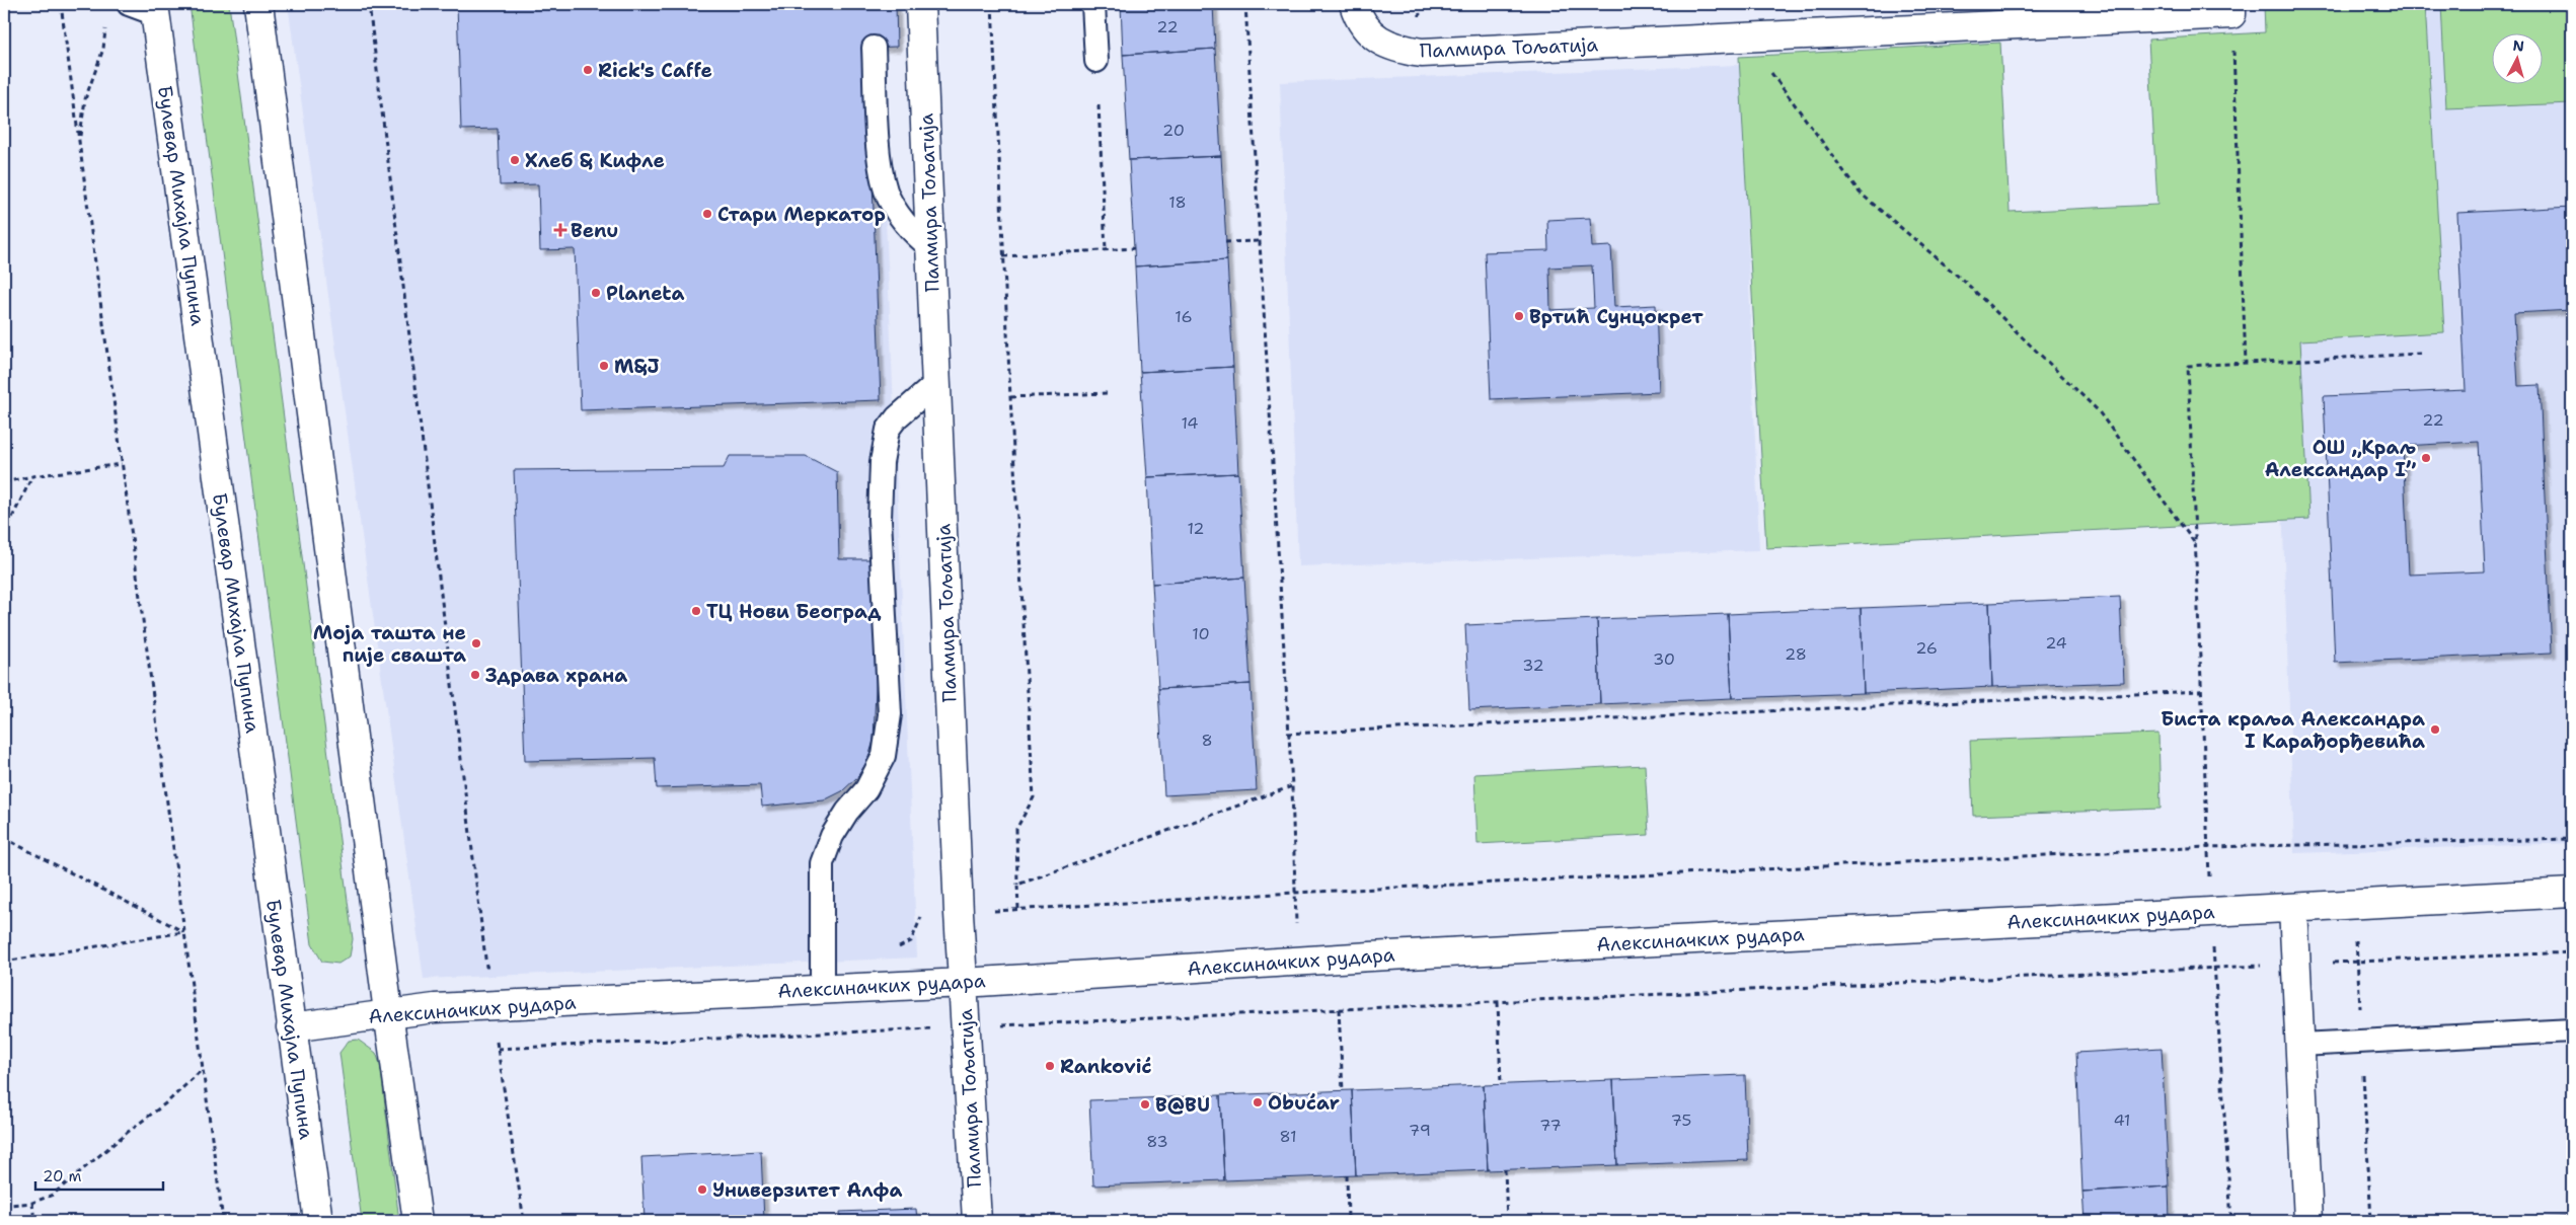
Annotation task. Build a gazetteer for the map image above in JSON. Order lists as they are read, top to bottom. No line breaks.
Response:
{"streets":{"street":["Палмира Тољатија","Булевар Михајла Пупина","Алексиначких рудара"]},"crossings":[["Палмира Тољатија","Алексиначких рудара"],["Булевар Михајла Пупина","Алексиначких рудара"]],"places":{"other":["Rick's Caffe","Хлеб & Кифле","Стари Меркатор","Planeta","Вртић Сунцокрет","M&J","ОШ „Краљ Александар I”","ТЦ Нови Београд","Моја ташта не пије свашта","Здрава храна","Биста краља Александра I Карађорђевића","Ranković","Obućar","B@BU","Универзитет Алфа"],"health":["Benu"]},"house_numbers":["22","20","18","16","22","14","12","10","24","26","28","30","32","8","75","41","77","79","81","83"],"scale_bar":"20 m","north":"top"}
